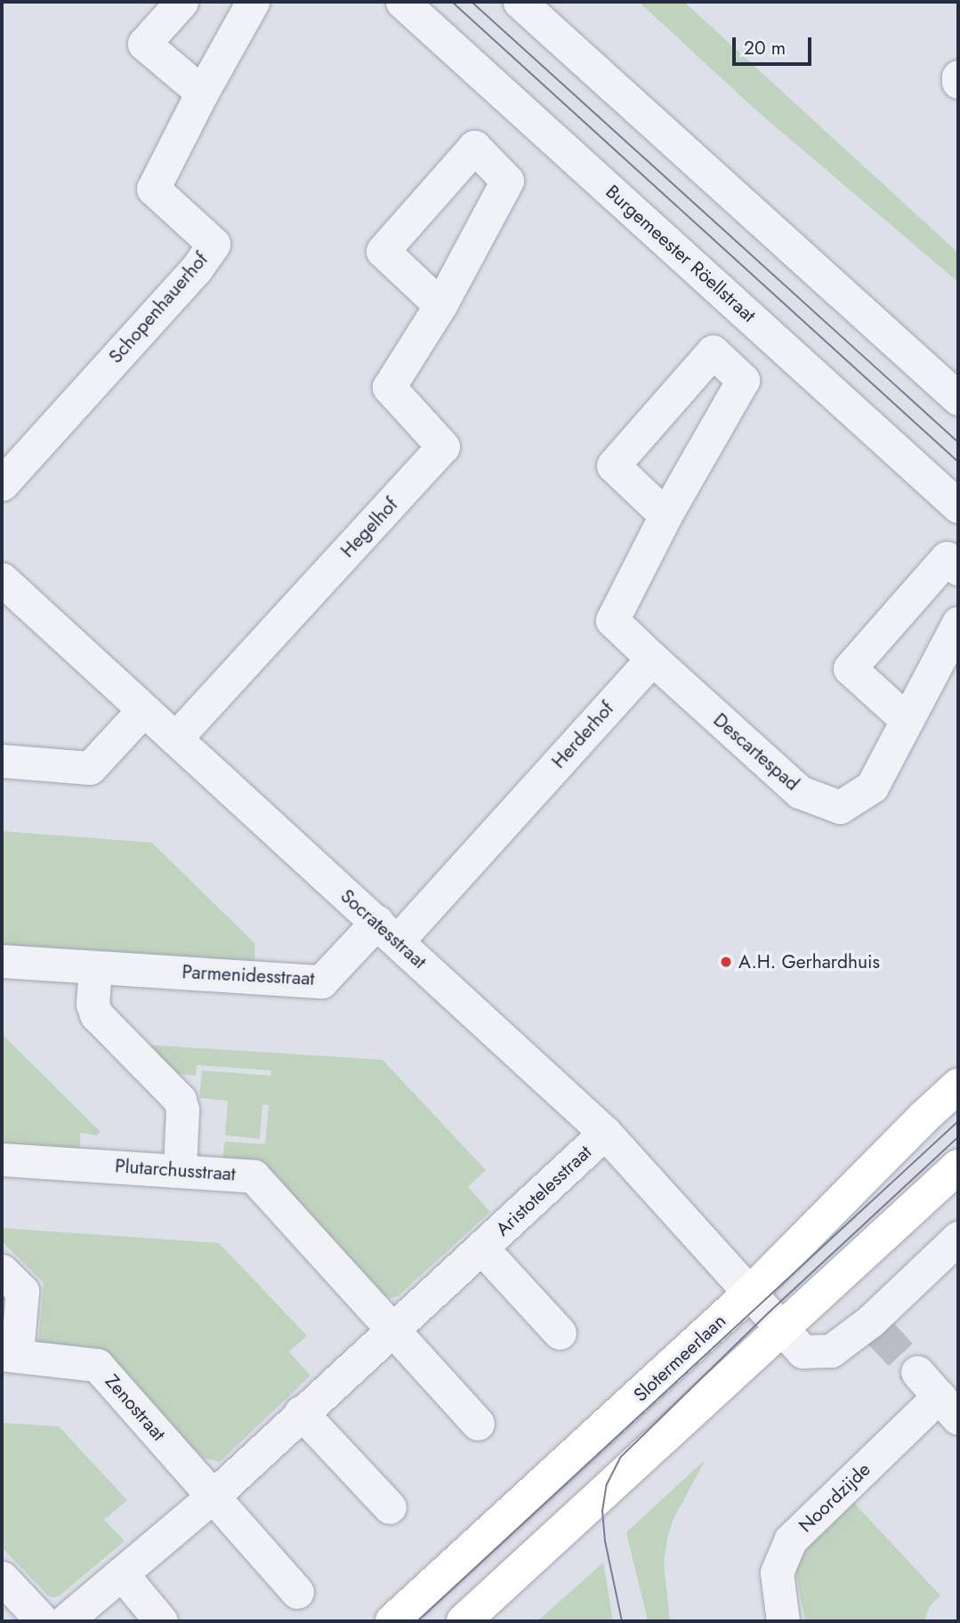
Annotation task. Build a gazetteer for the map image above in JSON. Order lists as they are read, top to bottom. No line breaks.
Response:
{"streets":{"main road":["Slotermeerlaan"],"street":["Burgemeester Röellstraat","Schopenhauerhof","Hegelhof","Herderhof","Descartespad","Socratesstraat","Parmenidesstraat","Plutarchusstraat","Aristotelesstraat","Zenostraat","Noordzijde"]},"crossings":[["Hegelhof","Socratesstraat"],["Herderhof","Descartespad"],["Herderhof","Socratesstraat"],["Herderhof","Parmenidesstraat"],["Socratesstraat","Parmenidesstraat"],["Socratesstraat","Aristotelesstraat"],["Socratesstraat","Slotermeerlaan"],["Plutarchusstraat","Aristotelesstraat"],["Aristotelesstraat","Zenostraat"]],"places":["A.H. Gerhardhuis"],"scale_bar":"20 m"}
